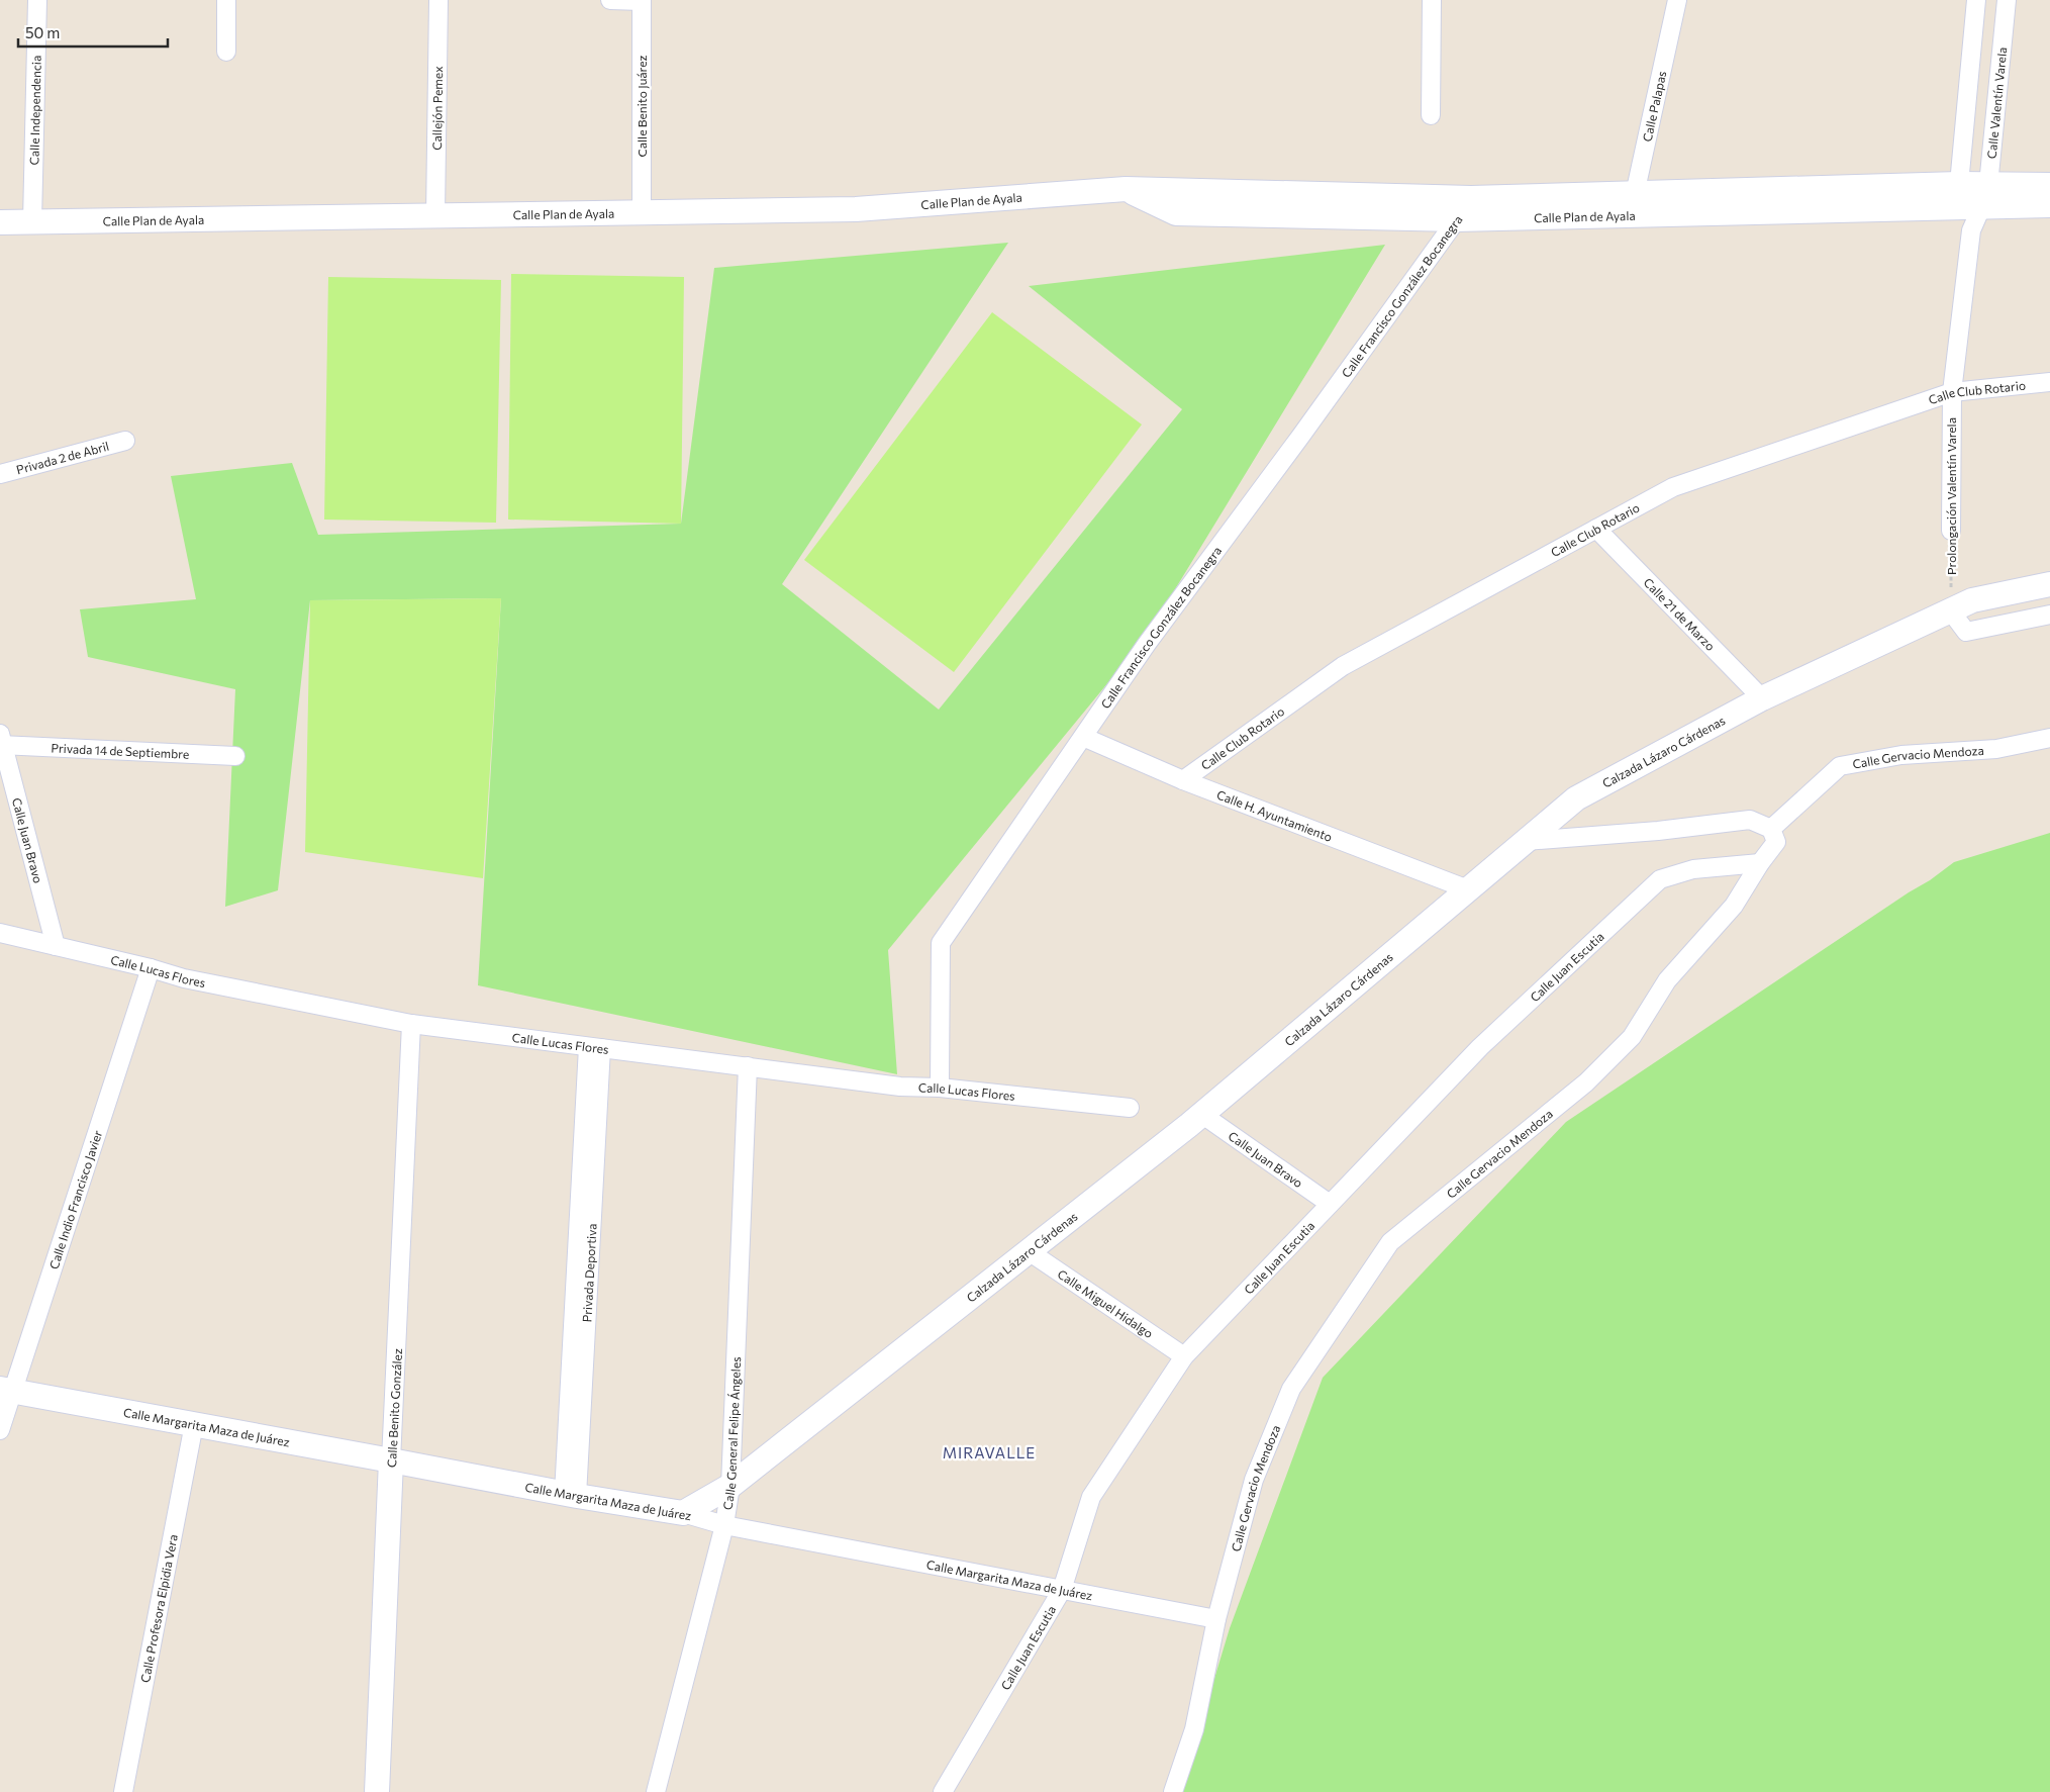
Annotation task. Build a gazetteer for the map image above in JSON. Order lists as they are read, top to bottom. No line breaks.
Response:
{"streets":{"street":["Calle Valentín Varela","Calle Benito Juárez","Calle Palapas","Callejón Pemex","Calle Independencia","Calle Plan de Ayala","Calle Francisco González Bocanegra","Calle Club Rotario","Privada 2 de Abril","Prolongación Valentín Varela","Calle 21 de Marzo","Privada 14 de Septiembre","Calzada Lázaro Cárdenas","Calle Gervacio Mendoza","Calle H. Ayuntamiento","Calle Juan Bravo","Calle Juan Escutia","Calle Lucas Flores","Calle Indio Francisco Javier","Privada Deportiva","Calle Miguel Hidalgo","Calle Benito González","Calle Margarita Maza de Juárez","Calle General Felipe Ángeles","Calle Profesora Elpidia Vera"]},"crossings":[["Calle Valentín Varela","Calle Plan de Ayala"],["Calle Valentín Varela","Prolongación Valentín Varela"],["Calle Benito Juárez","Calle Plan de Ayala"],["Calle Palapas","Calle Plan de Ayala"],["Callejón Pemex","Calle Plan de Ayala"],["Calle Independencia","Calle Plan de Ayala"],["Calle Plan de Ayala","Calle Francisco González Bocanegra"],["Calle Plan de Ayala","Prolongación Valentín Varela"],["Calle Francisco González Bocanegra","Calle H. Ayuntamiento"],["Calle Francisco González Bocanegra","Calle Lucas Flores"],["Calle Club Rotario","Prolongación Valentín Varela"],["Calle Club Rotario","Calle 21 de Marzo"],["Calle Club Rotario","Calle H. Ayuntamiento"],["Prolongación Valentín Varela","Calzada Lázaro Cárdenas"],["Calle 21 de Marzo","Calzada Lázaro Cárdenas"],["Privada 14 de Septiembre","Calle Juan Bravo"],["Calzada Lázaro Cárdenas","Calle H. Ayuntamiento"],["Calzada Lázaro Cárdenas","Calle Juan Bravo"],["Calzada Lázaro Cárdenas","Calle Miguel Hidalgo"],["Calzada Lázaro Cárdenas","Calle Margarita Maza de Juárez"],["Calzada Lázaro Cárdenas","Calle General Felipe Ángeles"],["Calle Gervacio Mendoza","Calle Juan Escutia"],["Calle Gervacio Mendoza","Calle Margarita Maza de Juárez"],["Calle Juan Bravo","Calle Juan Escutia"],["Calle Juan Bravo","Calle Lucas Flores"],["Calle Juan Escutia","Calle Miguel Hidalgo"],["Calle Juan Escutia","Calle Margarita Maza de Juárez"],["Calle Lucas Flores","Calle Indio Francisco Javier"],["Calle Lucas Flores","Privada Deportiva"],["Calle Lucas Flores","Calle Benito González"],["Calle Lucas Flores","Calle General Felipe Ángeles"],["Calle Indio Francisco Javier","Calle Margarita Maza de Juárez"],["Privada Deportiva","Calle Margarita Maza de Juárez"],["Calle Benito González","Calle Margarita Maza de Juárez"],["Calle Margarita Maza de Juárez","Calle General Felipe Ángeles"],["Calle Margarita Maza de Juárez","Calle Profesora Elpidia Vera"]],"districts":["MIRAVALLE"],"scale_bar":"50 m"}
